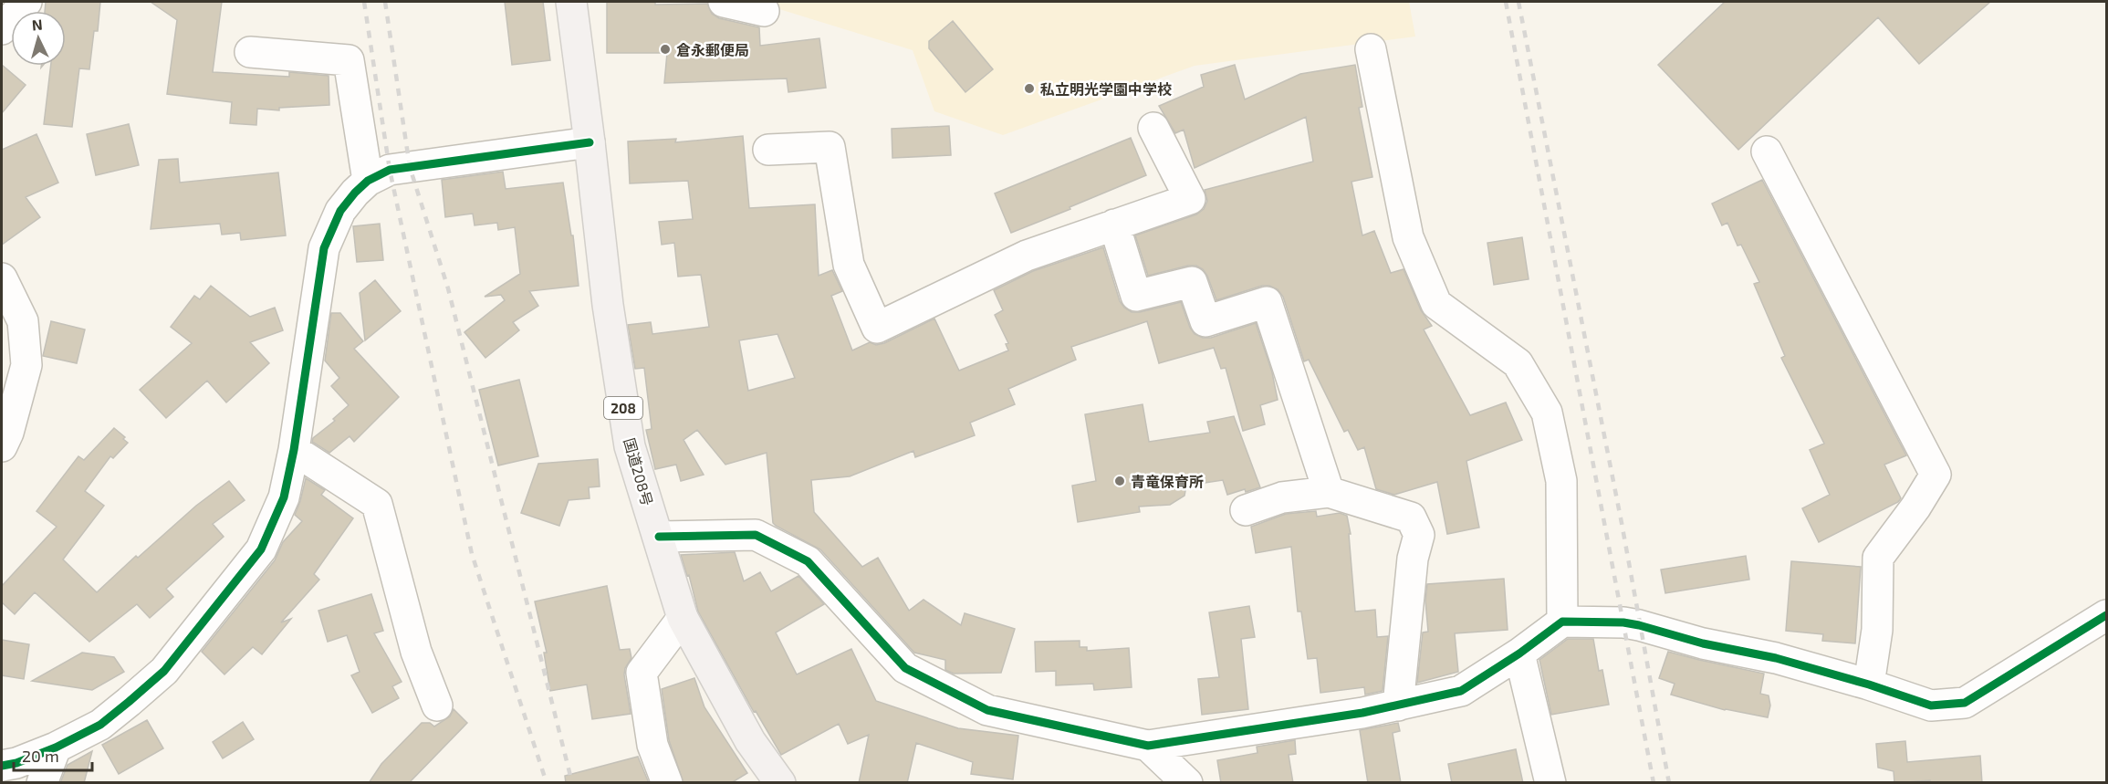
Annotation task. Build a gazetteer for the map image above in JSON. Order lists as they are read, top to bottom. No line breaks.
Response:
{"streets":{"highway":["208","国道208号"]},"places":["倉永郵便局","私立明光学園中学校","青竜保育所"],"scale_bar":"20 m","north":"top"}
